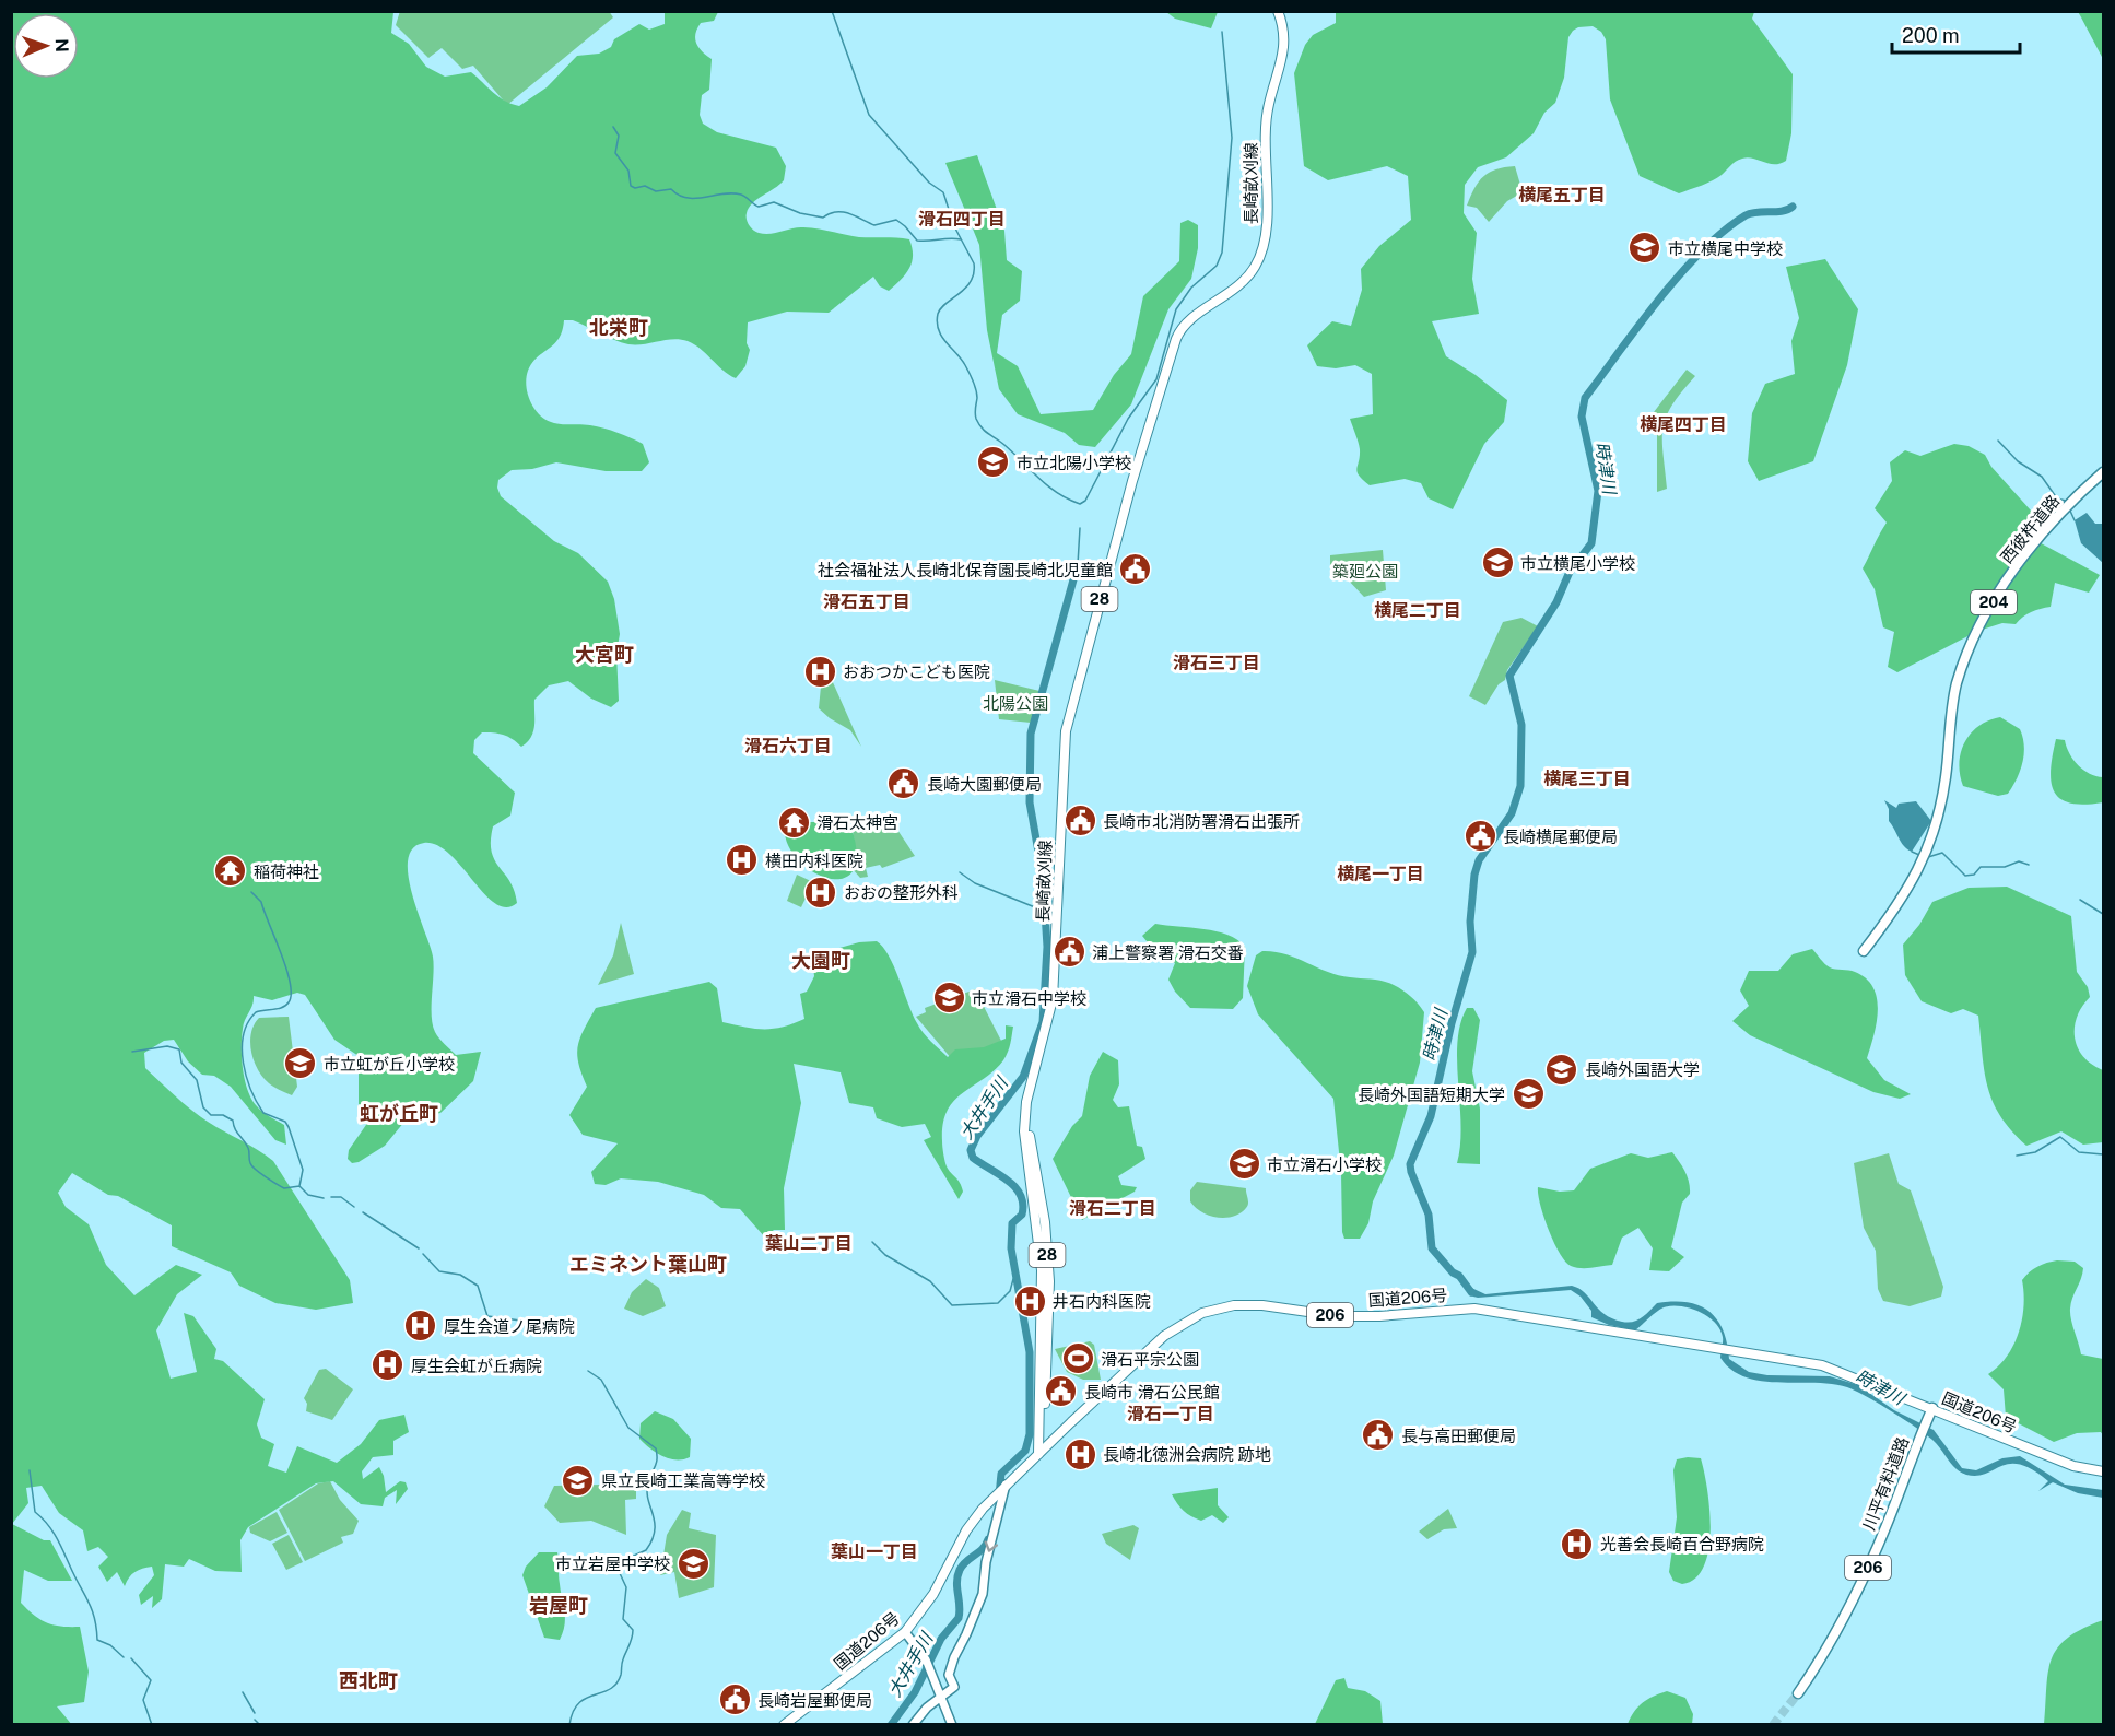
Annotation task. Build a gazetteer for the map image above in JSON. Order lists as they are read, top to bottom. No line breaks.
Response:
{"streets":{"highway":["西彼杵道路","204","206","川平有料道路"],"main road":["長崎畝刈線","28","国道206号"]},"crossings":[["長崎畝刈線","国道206号"],["国道206号","川平有料道路"]],"districts":["横尾五丁目","滑石四丁目","北栄町","横尾四丁目","滑石五丁目","横尾二丁目","大宮町","滑石三丁目","滑石六丁目","横尾三丁目","横尾一丁目","大園町","虹が丘町","滑石二丁目","葉山二丁目","エミネント葉山町","滑石一丁目","葉山一丁目","岩屋町","西北町"],"water":["時津川","大井手川"],"parks":["築廻公園","北陽公園"],"places":{"school or university":["市立横尾中学校","市立北陽小学校","市立横尾小学校","市立滑石中学校","市立虹が丘小学校","長崎外国語大学","長崎外国語短期大学","市立滑石小学校","県立長崎工業高等学校","市立岩屋中学校"],"public building":["社会福祉法人長崎北保育園長崎北児童館","長崎大園郵便局","長崎市北消防署滑石出張所","長崎横尾郵便局","浦上警察署 滑石交番","長崎市 滑石公民館","長与高田郵便局","長崎岩屋郵便局"],"hospital":["おおつかこども医院","横田内科医院","おおの整形外科","井石内科医院","厚生会道ノ尾病院","厚生会虹が丘病院","長崎北徳洲会病院 跡地","光善会長崎百合野病院"],"temple":["滑石太神宮","稲荷神社"],"sports":["滑石平宗公園"]},"scale_bar":"200 m","north":"right"}
